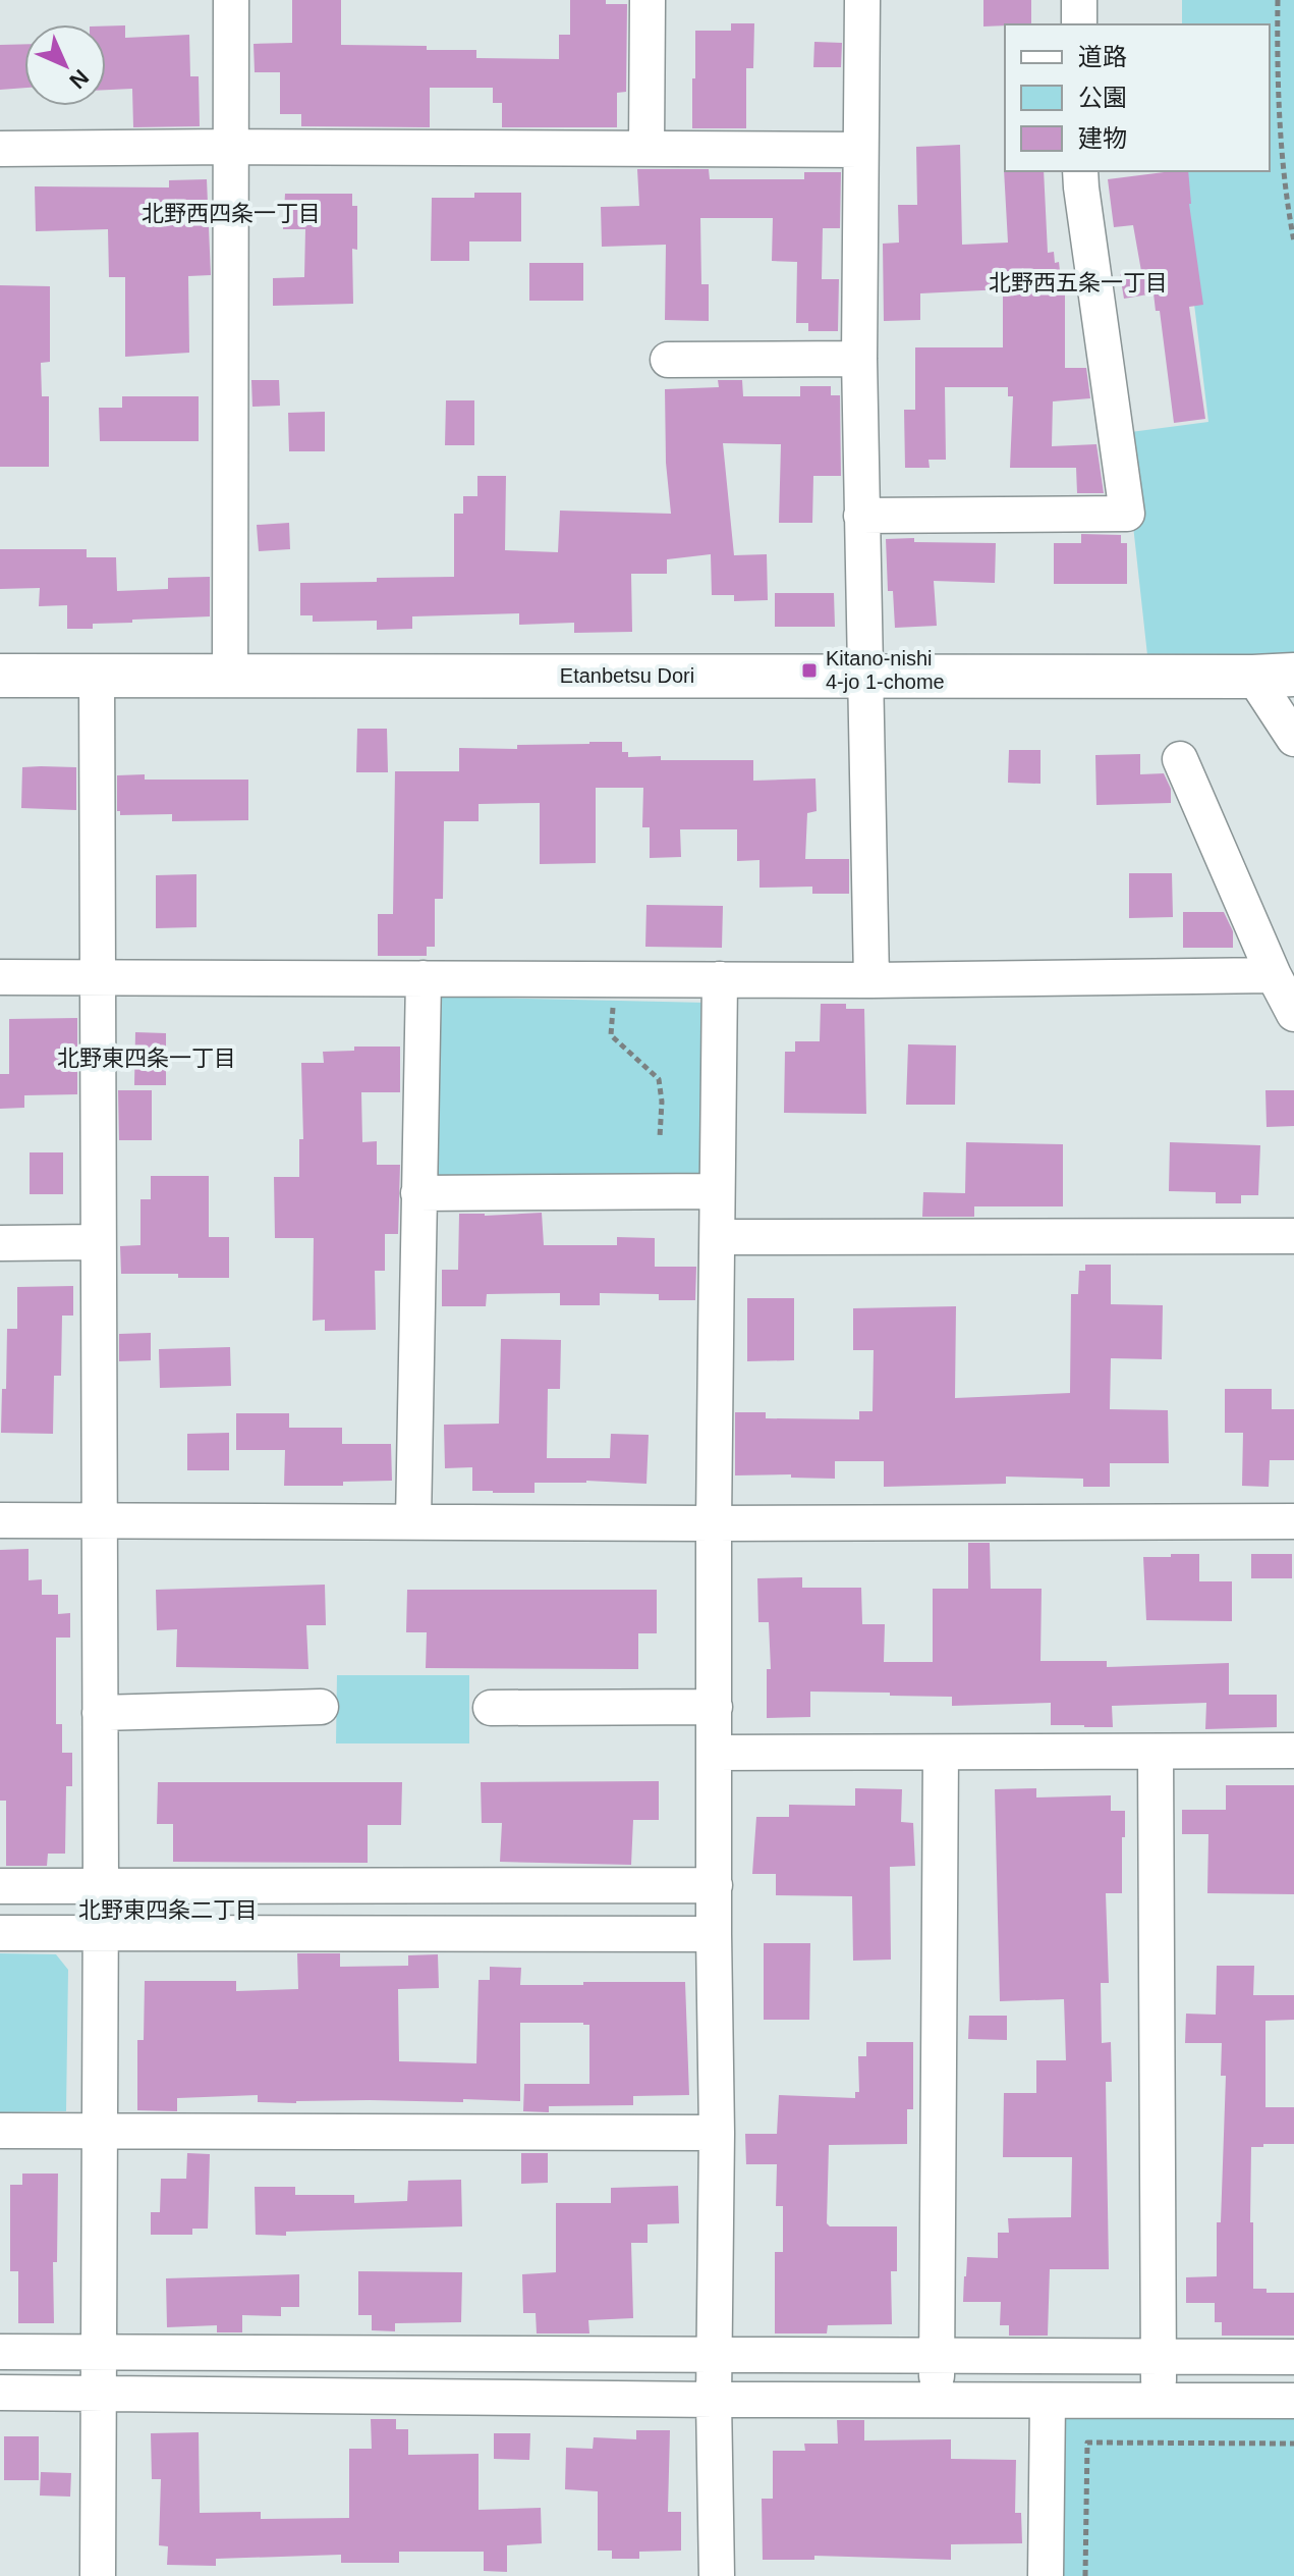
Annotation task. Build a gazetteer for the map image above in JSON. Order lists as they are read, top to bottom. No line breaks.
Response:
{"streets":{"main road":["Etanbetsu Dori"]},"districts":["北野西四条一丁目","北野西五条一丁目","北野東四条一丁目","北野東四条二丁目"],"places":{"transit":["Kitano-nishi 4-jo 1-chome"]},"legend":["道路","公園","建物"],"north":"bottom right"}
